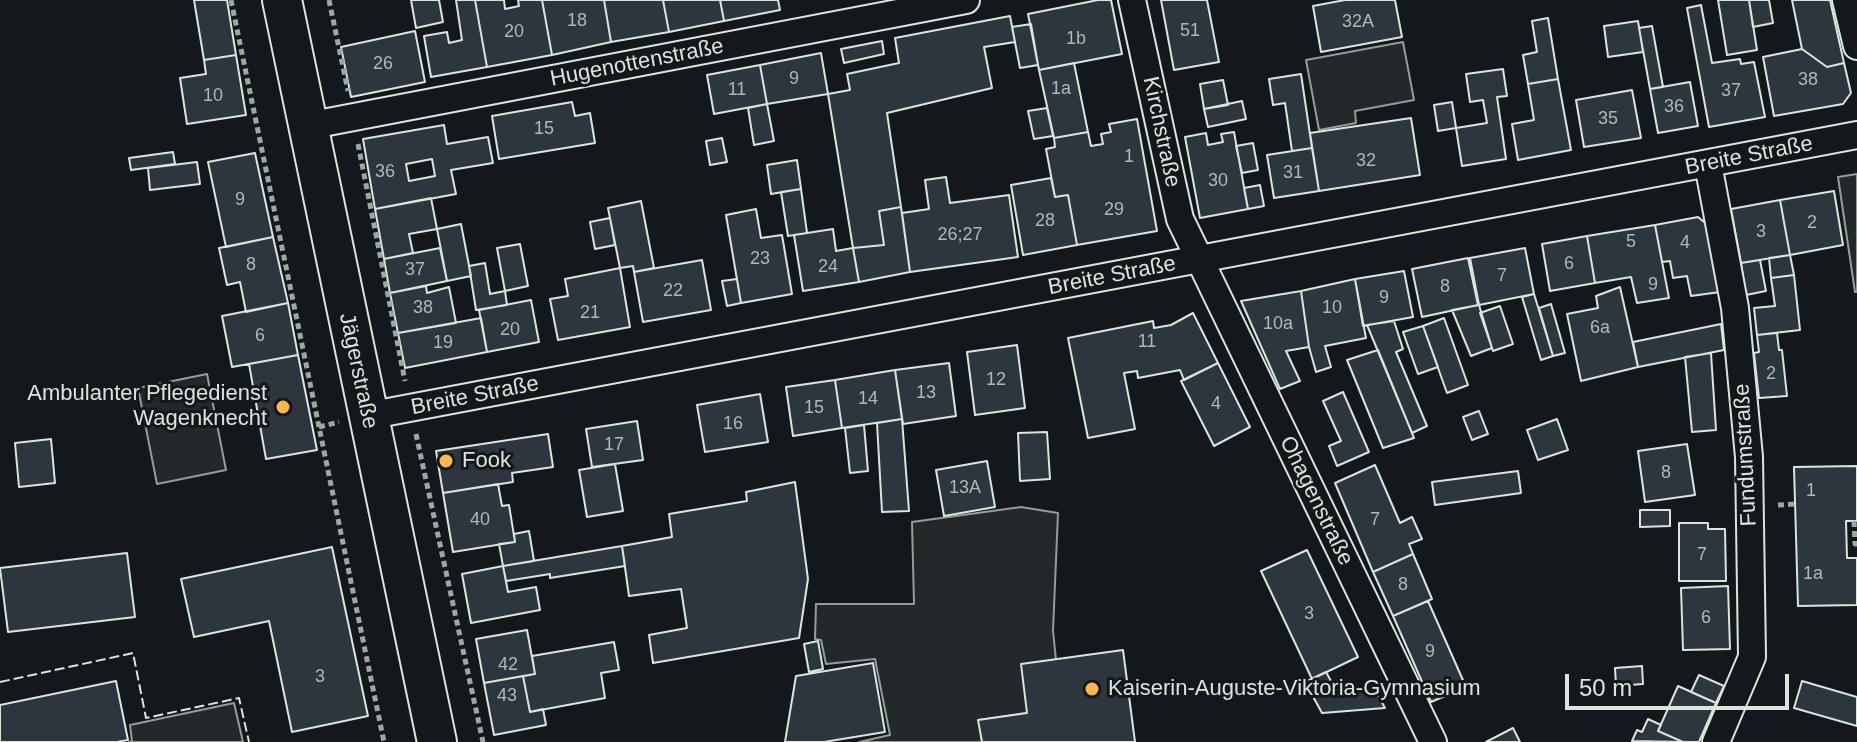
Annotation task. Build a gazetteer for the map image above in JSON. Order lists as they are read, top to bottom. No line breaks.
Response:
{"streets":{"street":["Hugenottenstraße","Kirchstraße","Breite Straße","Jägerstraße","Fundumstraße","Ohagenstraße"]},"crossings":[["Hugenottenstraße","Jägerstraße"],["Kirchstraße","Breite Straße"],["Kirchstraße","Ohagenstraße"],["Breite Straße","Jägerstraße"],["Breite Straße","Fundumstraße"],["Breite Straße","Ohagenstraße"]],"places":["Ambulanter Pflegedienst Wagenknecht","Fook","Kaiserin-Auguste-Viktoria-Gymnasium"],"house_numbers":["18","32A","51","20","1b","26","9","38","1a","11","37","10","36","35","15","1","32","36","31","30","9","29","28","2","3","26;27","5","4","23","6","8","24","37","7","9","8","22","9","38","10","21","10a","6a","20","6","11","19","2","12","13","14","4","15","16","17","8","13A","1","40","7","7","1a","8","3","6","9","42","3","43"],"scale_bar":"50 m"}
